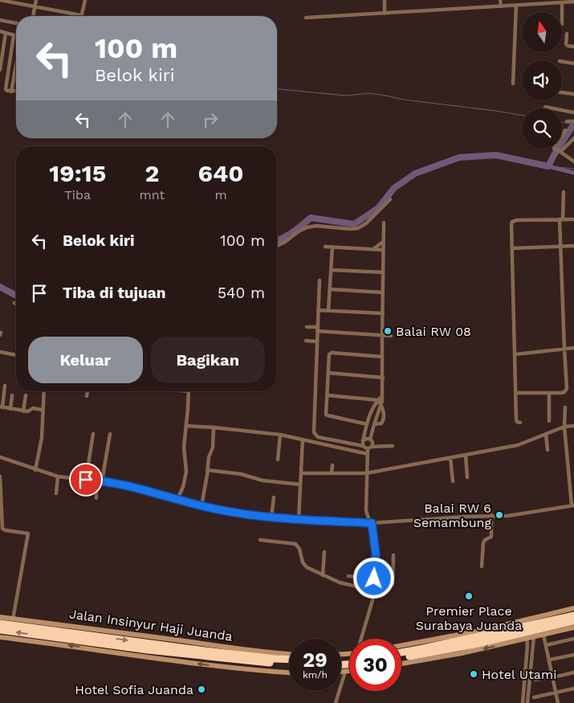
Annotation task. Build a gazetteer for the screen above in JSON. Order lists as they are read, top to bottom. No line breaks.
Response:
{"streets":{"highway":["Jalan Insinyur Haji Juanda"]},"places":["Balai RW 08","Balai RW 6 Semambung","Premier Place Surabaya Juanda","Hotel Utami","Hotel Sofia Juanda"],"north":"top","page":{"turn":["100 m","Belok kiri"],"eta":["19:15","Tiba","2","mnt","640","m"],"list":[{"name":"Belok kiri","value":"100 m"},{"name":"Tiba di tujuan","value":"540 m"}],"buttons":["Keluar","Bagikan"],"speed":"29 km/h","limit":"30"}}
